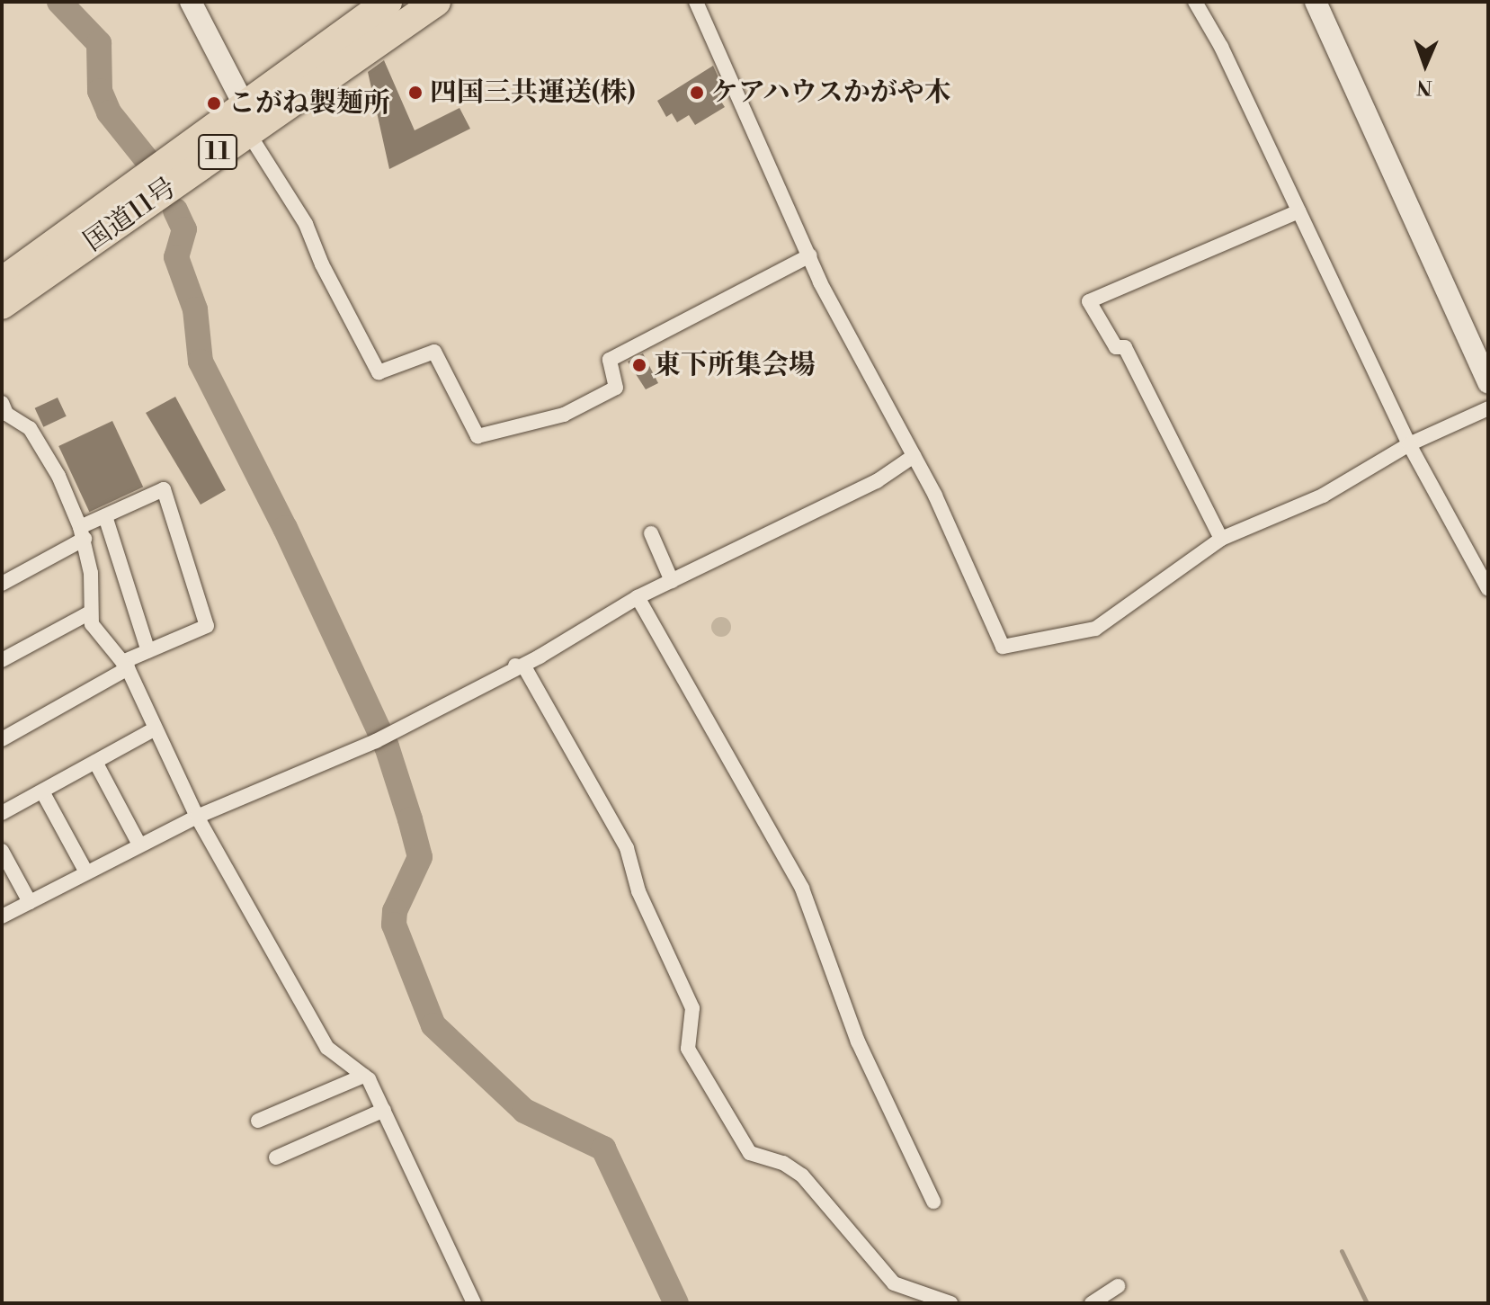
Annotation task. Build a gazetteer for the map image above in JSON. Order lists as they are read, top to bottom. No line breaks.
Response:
{"streets":{"highway":["11","国道11号"]},"places":["四国三共運送(株)","ケアハウスかがや木","こがね製麺所","東下所集会場"],"north":"bottom"}
